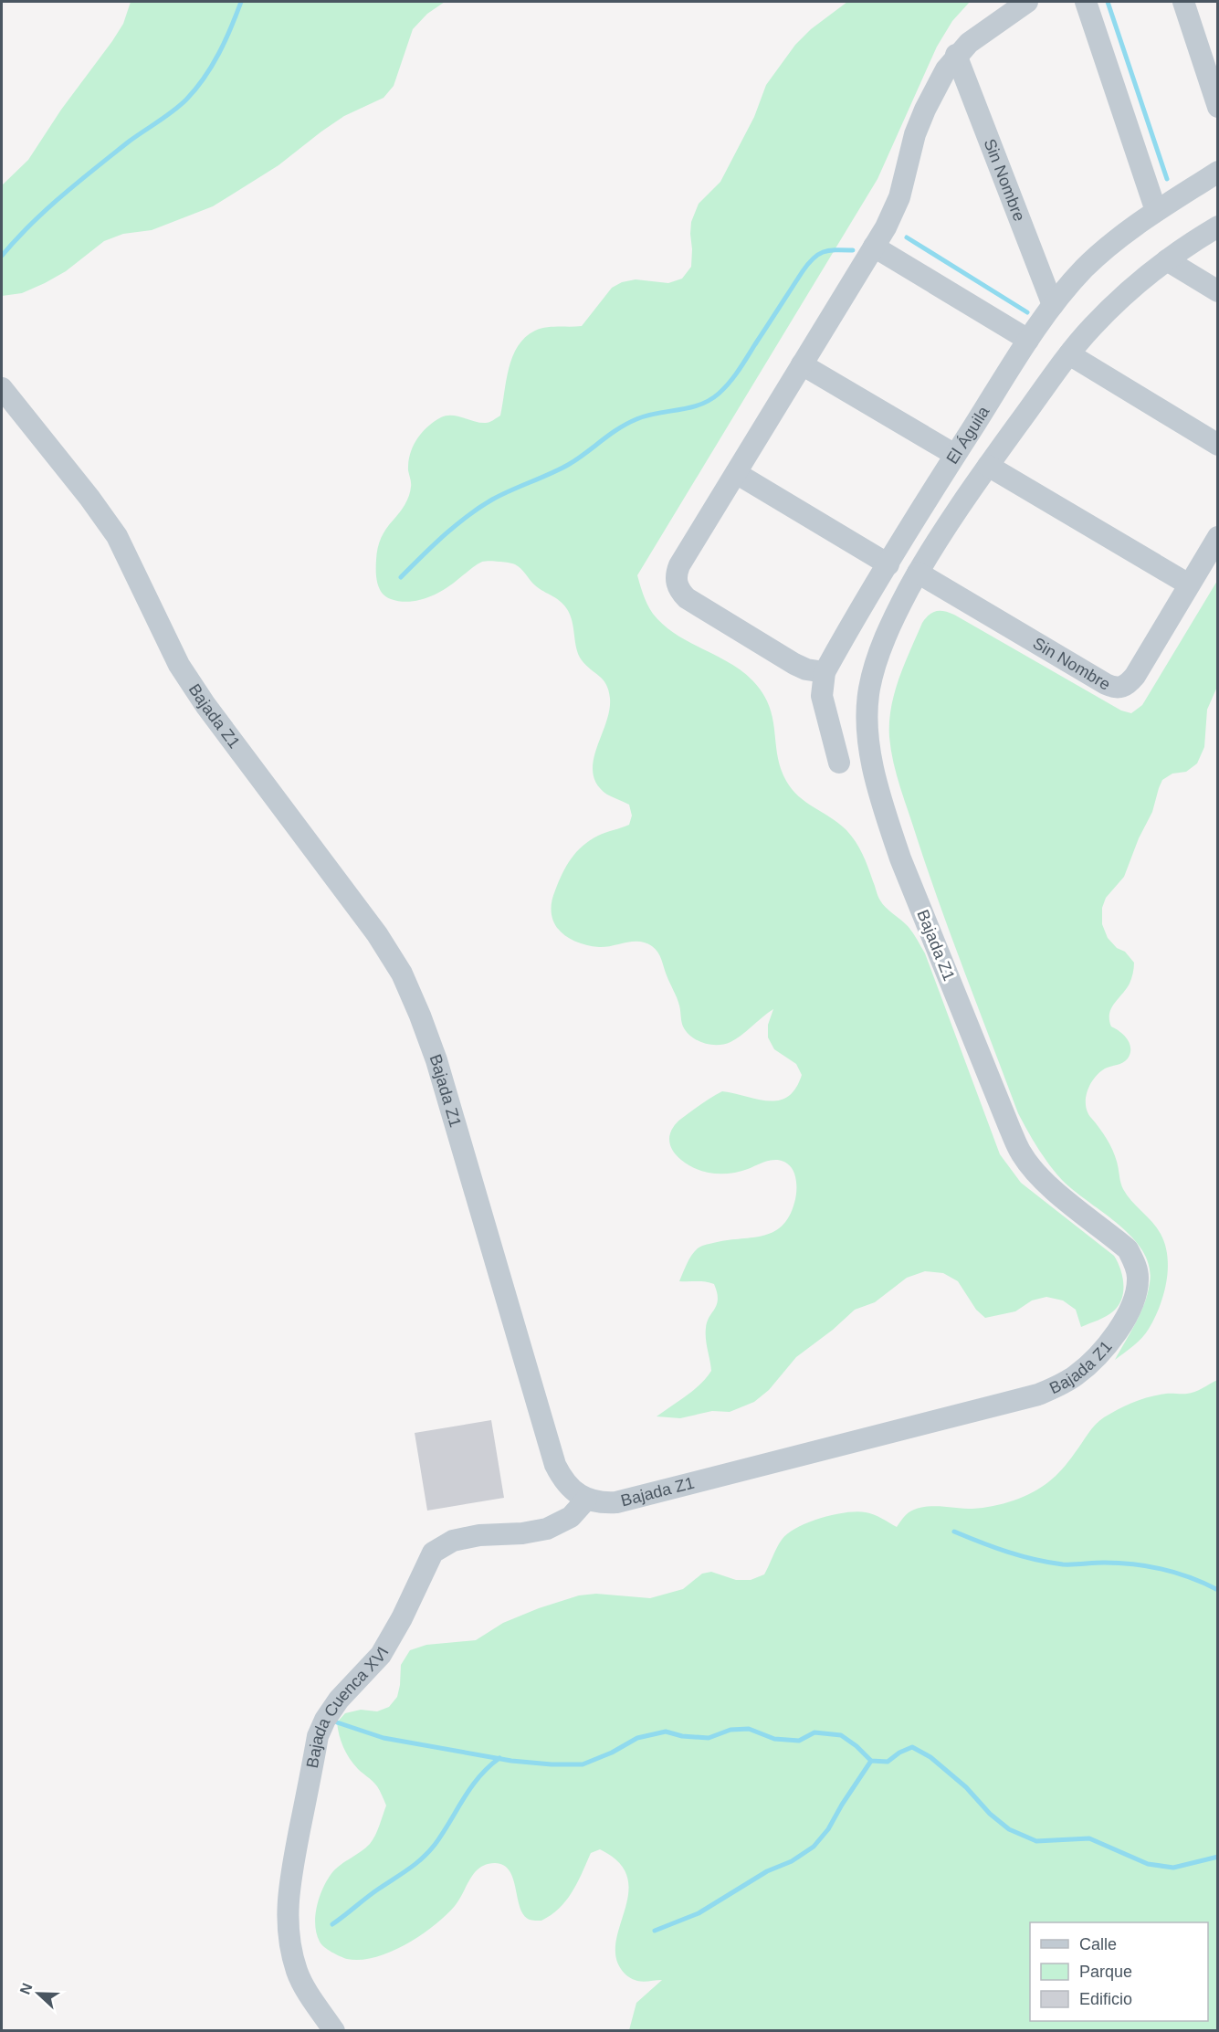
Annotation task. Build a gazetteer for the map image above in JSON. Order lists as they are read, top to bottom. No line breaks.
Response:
{"streets":{"street":["Sin Nombre","El Águila","Bajada Z1","Bajada Cuenca XVI"]},"crossings":[["Sin Nombre","El Águila"],["Sin Nombre","Bajada Z1"],["El Águila","Bajada Z1"],["Bajada Z1","Bajada Cuenca XVI"]],"legend":["Calle","Parque","Edificio"],"north":"left"}
